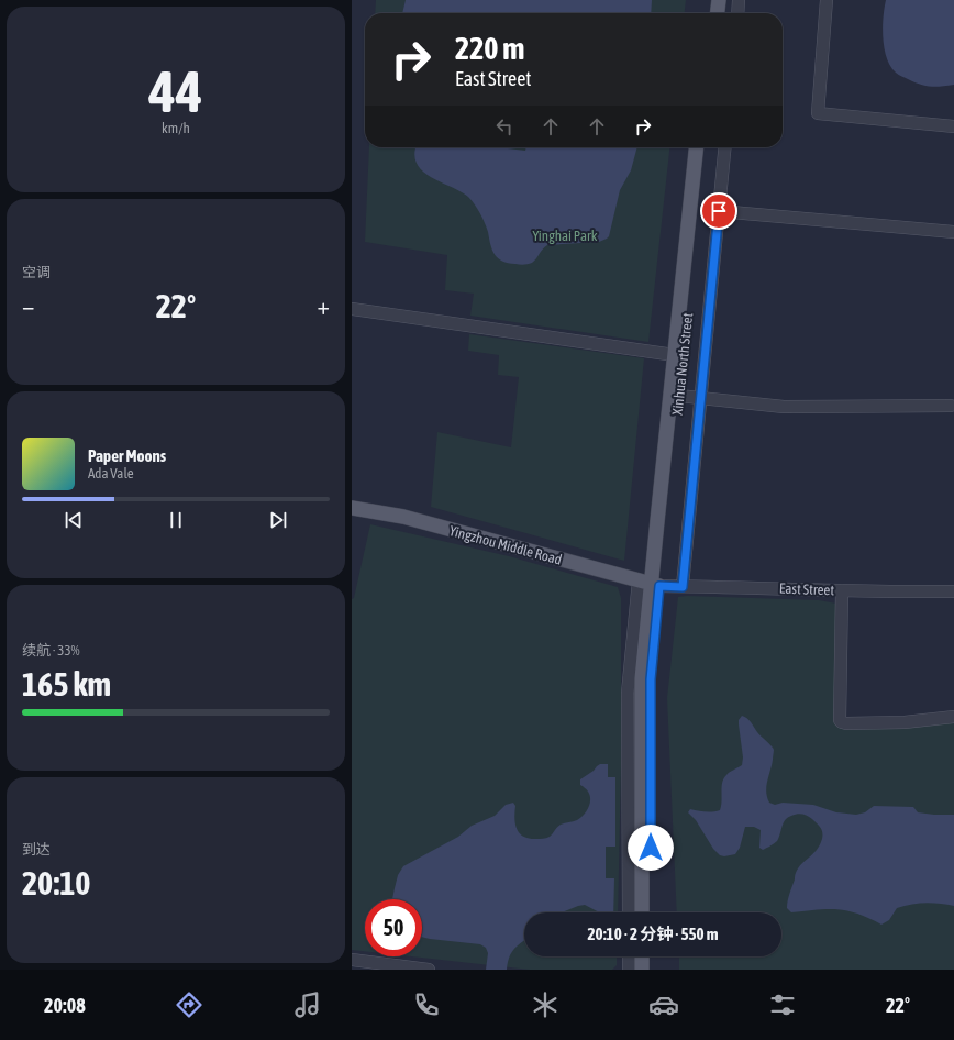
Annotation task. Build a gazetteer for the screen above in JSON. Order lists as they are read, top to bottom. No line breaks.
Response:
{"streets":{"main road":["Xinhua North Street","Yingzhou Middle Road"],"street":["East Street"]},"crossings":[["Xinhua North Street","Yingzhou Middle Road"],["Xinhua North Street","East Street"],["Yingzhou Middle Road","East Street"]],"parks":["Yinghai Park"],"page":{"tile":[["44","km/h"],"空调",["续航 · 33%","165 km"],["到达","20:10"]],"turn":["220 m","East Street"],"heat":["−","22°","+"],"song":["Paper Moons","Ada Vale"],"limit":"50","trip":"20:10 · 2 分钟 · 550 m","tabs":["20:08","22°"]}}
